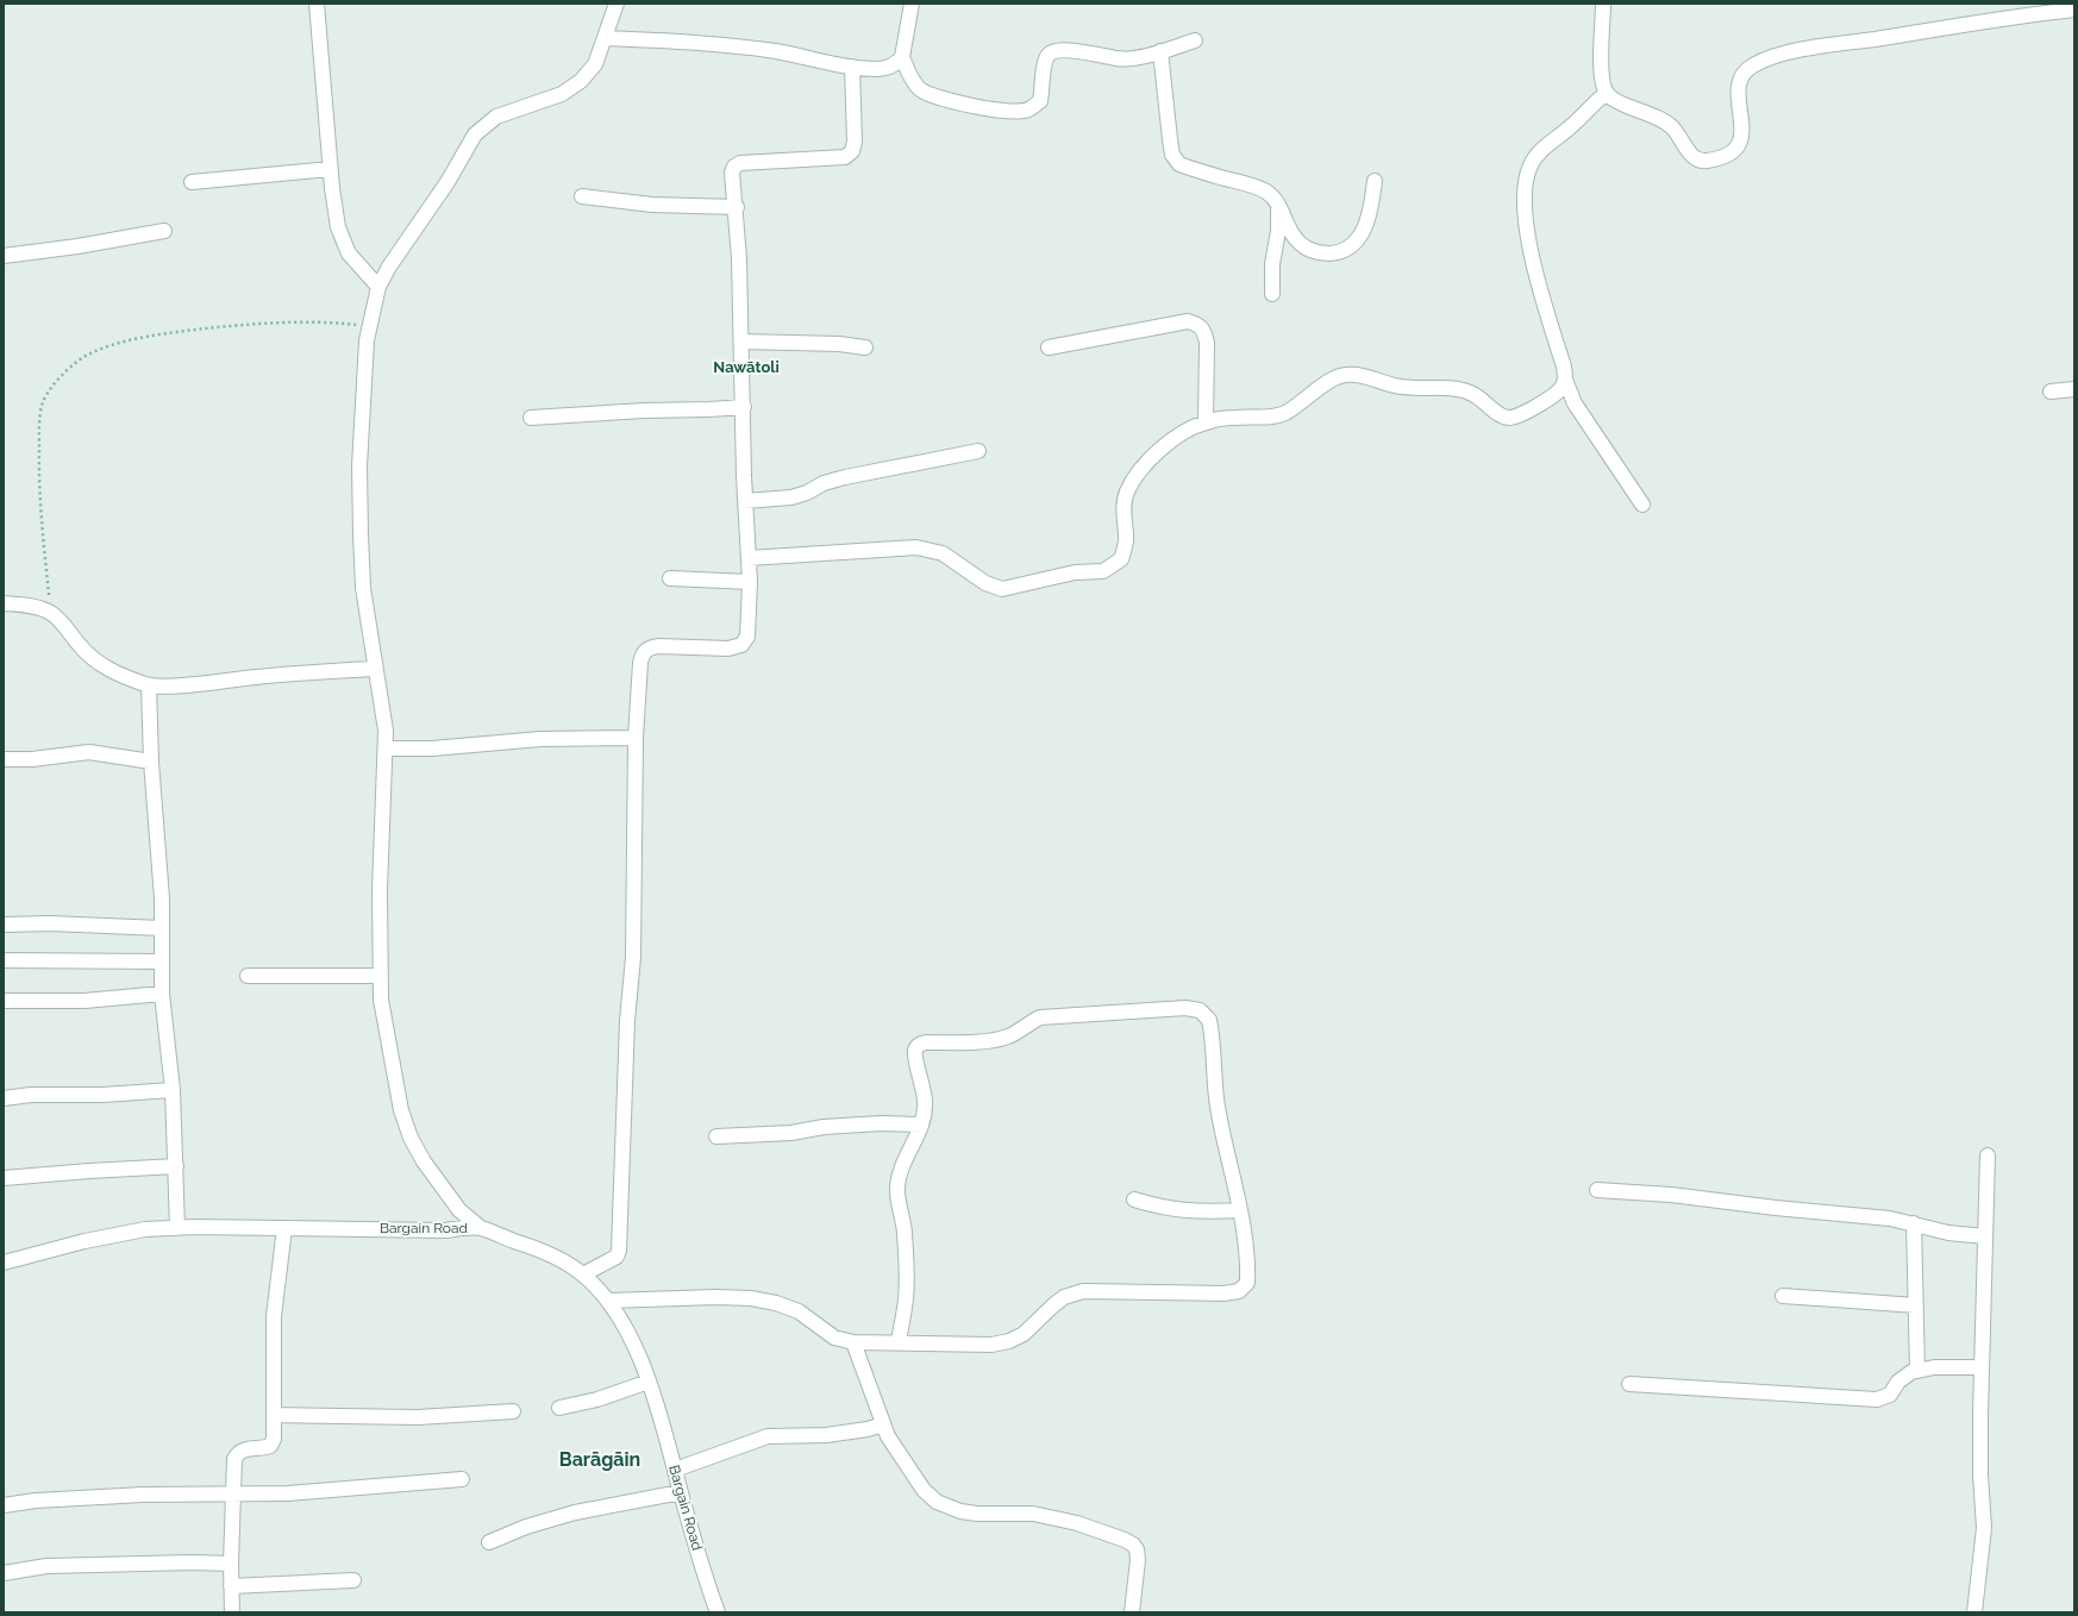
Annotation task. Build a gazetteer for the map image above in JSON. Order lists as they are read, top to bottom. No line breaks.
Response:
{"streets":{"street":["Bargain Road"]},"districts":["Nawātoli","Barāgāin"]}
